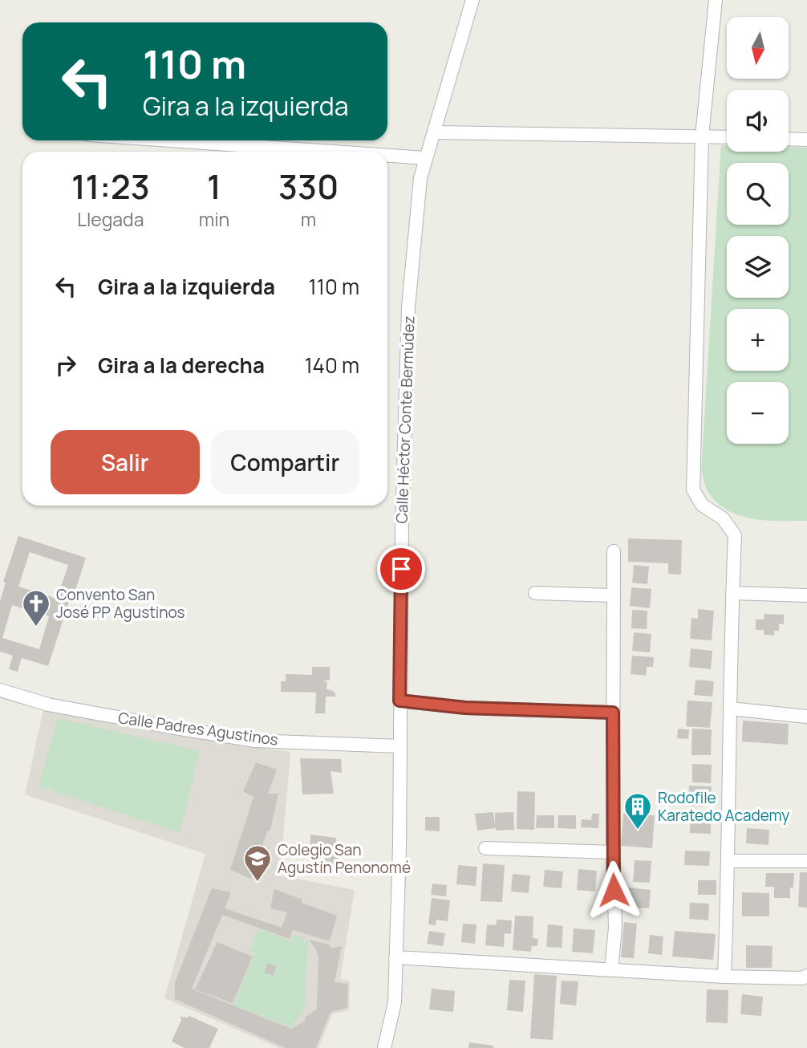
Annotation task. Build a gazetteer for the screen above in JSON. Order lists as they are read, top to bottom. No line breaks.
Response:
{"streets":{"street":["Calle Héctor Conte Bermúdez","Calle Padres Agustinos"]},"crossings":[["Calle Héctor Conte Bermúdez","Calle Padres Agustinos"]],"places":{"church":["Convento San José PP Agustinos"],"building":["Rodofile Karatedo Academy"],"school or university":["Colegio San Agustín Penonomé"]},"north":"bottom","page":{"map_buttons":["+","−"],"turn":["110 m","Gira a la izquierda"],"eta":["11:23","Llegada","1","min","330","m"],"list":[{"name":"Gira a la izquierda","value":"110 m"},{"name":"Gira a la derecha","value":"140 m"}],"buttons":["Salir","Compartir"]}}
